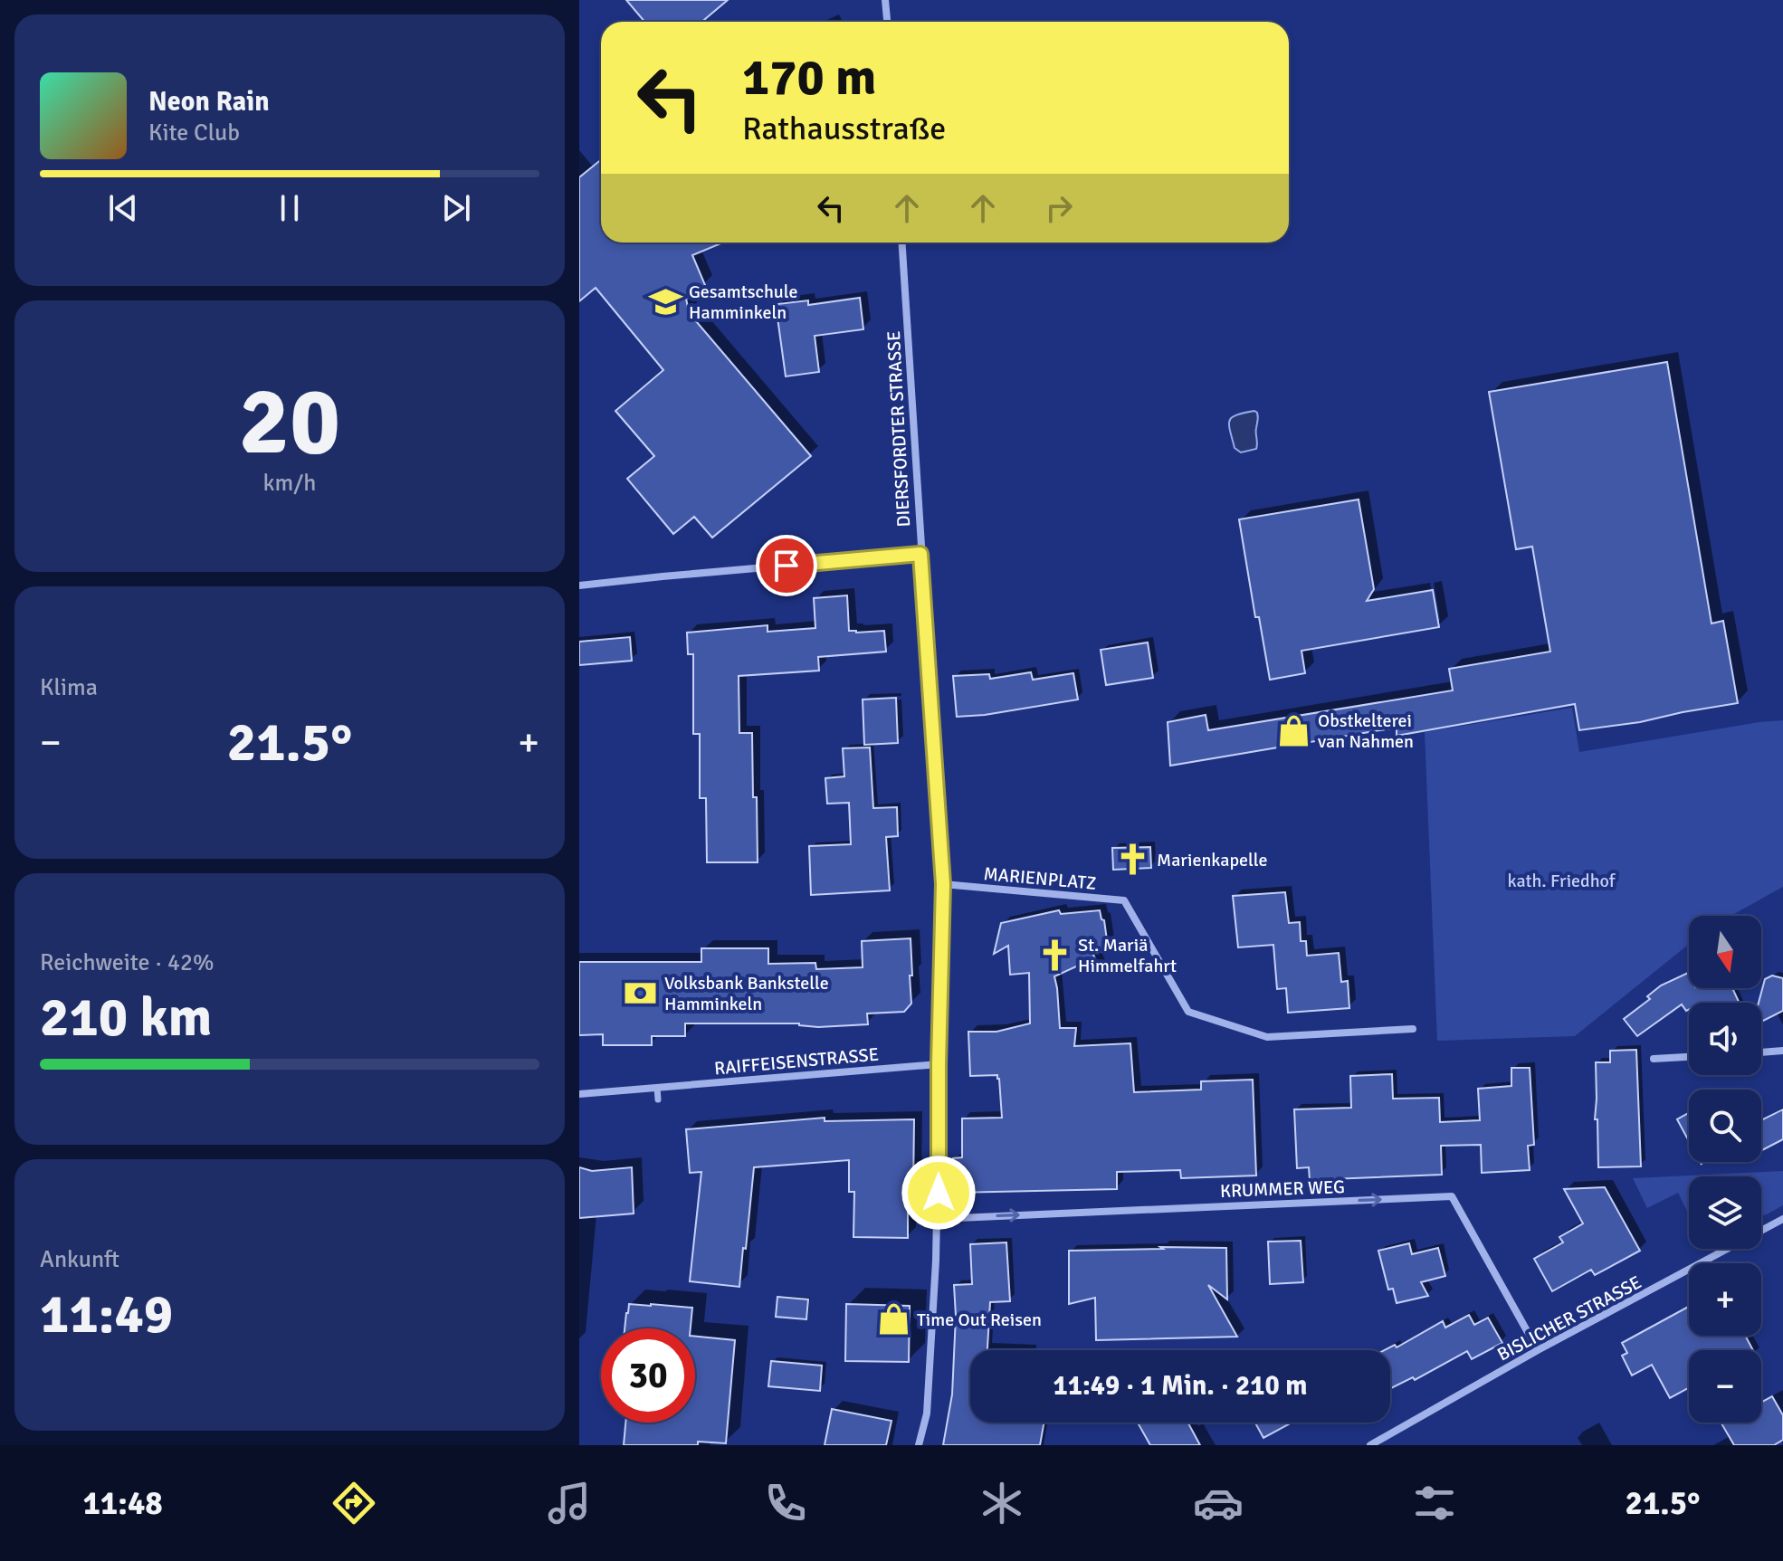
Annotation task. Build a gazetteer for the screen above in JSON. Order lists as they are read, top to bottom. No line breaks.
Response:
{"streets":{"street":["DIERSFORDTER STRASSE","MARIENPLATZ","RAIFFEISENSTRASSE","KRUMMER WEG","BISLICHER STRASSE"]},"crossings":[["DIERSFORDTER STRASSE","MARIENPLATZ"],["DIERSFORDTER STRASSE","RAIFFEISENSTRASSE"],["DIERSFORDTER STRASSE","KRUMMER WEG"],["KRUMMER WEG","BISLICHER STRASSE"]],"one_way":["KRUMMER WEG"],"parks":["kath. Friedhof"],"places":{"school or university":["Gesamtschule Hamminkeln"],"shop":["Obstkelterei van Nahmen","Time Out Reisen"],"church":["Marienkapelle","St. Mariä Himmelfahrt"],"bank":["Volksbank Bankstelle Hamminkeln"]},"north":"bottom","page":{"turn":["170 m","Rathausstraße"],"song":["Neon Rain","Kite Club"],"tile":[["20","km/h"],"Klima",["Reichweite · 42%","210 km"],["Ankunft","11:49"]],"heat":["−","21.5°","+"],"map_buttons":["+","−"],"limit":"30","trip":"11:49 · 1 Min. · 210 m","tabs":["11:48","21.5°"]}}
